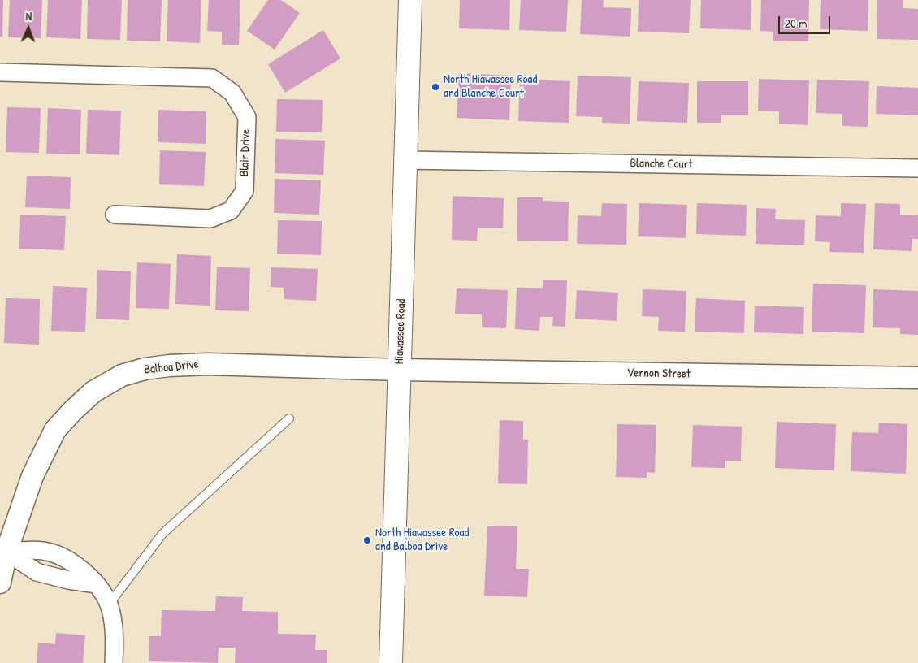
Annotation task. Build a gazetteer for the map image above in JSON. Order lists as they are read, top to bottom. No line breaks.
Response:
{"streets":{"main road":["Hiawassee Road"],"street":["Blair Drive","Blanche Court","Balboa Drive","Vernon Street"]},"crossings":[["Blanche Court","Hiawassee Road"],["Hiawassee Road","Balboa Drive"],["Hiawassee Road","Vernon Street"],["Balboa Drive","Vernon Street"]],"places":["North Hiawassee Road and Blanche Court","North Hiawassee Road and Balboa Drive"],"scale_bar":"20 m","north":"top"}
